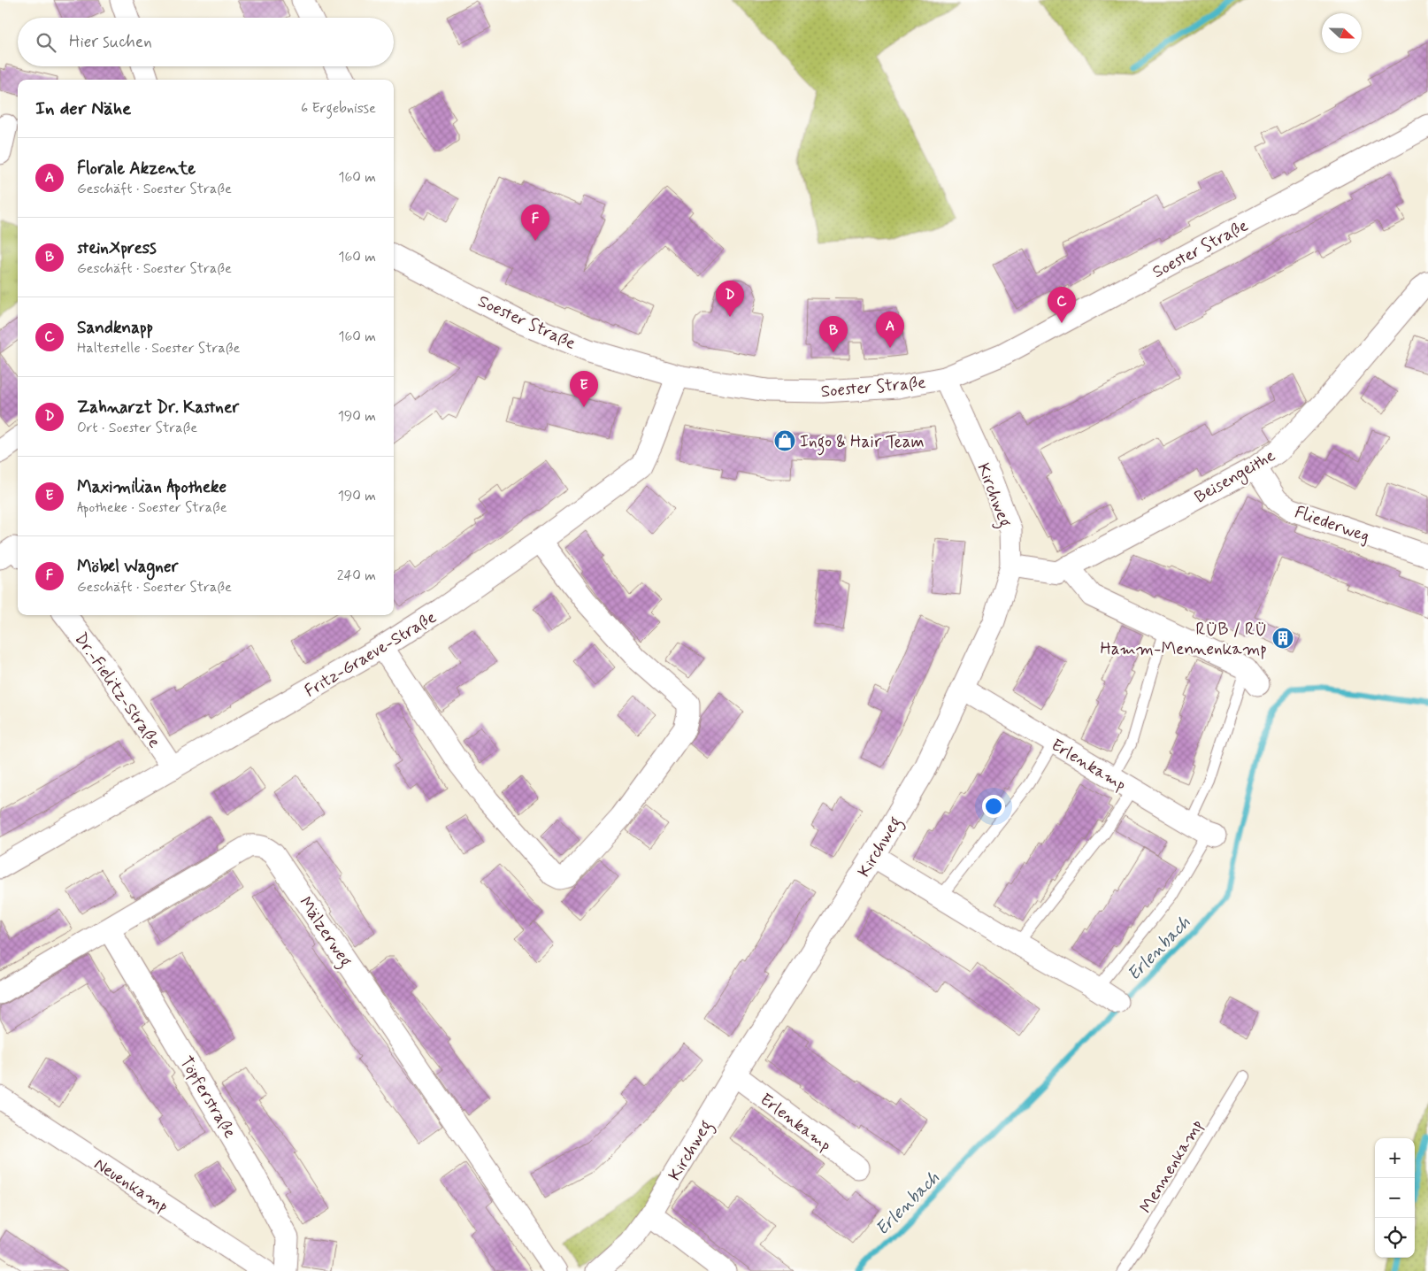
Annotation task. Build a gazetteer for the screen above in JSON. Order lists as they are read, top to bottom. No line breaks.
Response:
{"streets":{"street":["Soester Straße","Beisengeithe","Kirchweg","Fliederweg","Fritz-Graeve-Straße","Dr.-Fielitz-Straße","Erlenkamp","Mälzerweg","Töpferstraße","Neuenkamp"],"lane":["Mennenkamp"]},"crossings":[["Soester Straße","Kirchweg"],["Soester Straße","Fritz-Graeve-Straße"],["Beisengeithe","Kirchweg"],["Beisengeithe","Fliederweg"],["Kirchweg","Erlenkamp"],["Fritz-Graeve-Straße","Dr.-Fielitz-Straße"],["Mälzerweg","Töpferstraße"]],"water":["Erlenbach"],"places":{"shop":["Ingo & Hair Team"],"building":["RÜB / RÜ Hamm-Mennenkamp"]},"north":"right","page":{"search":"Hier suchen","heading":["In der Nähe","6 Ergebnisse"],"list":[{"mark":"A","name":"Florale Akzente","note":"Geschäft · Soester Straße","value":"160 m"},{"mark":"B","name":"steinXpress","note":"Geschäft · Soester Straße","value":"160 m"},{"mark":"C","name":"Sandknapp","note":"Haltestelle · Soester Straße","value":"160 m"},{"mark":"D","name":"Zahnarzt Dr. Kastner","note":"Ort · Soester Straße","value":"190 m"},{"mark":"E","name":"Maximilian Apotheke","note":"Apotheke · Soester Straße","value":"190 m"},{"mark":"F","name":"Möbel Wagner","note":"Geschäft · Soester Straße","value":"240 m"}],"pins":["F","D","C","A","B","E"],"map_buttons":["+","−"]}}
